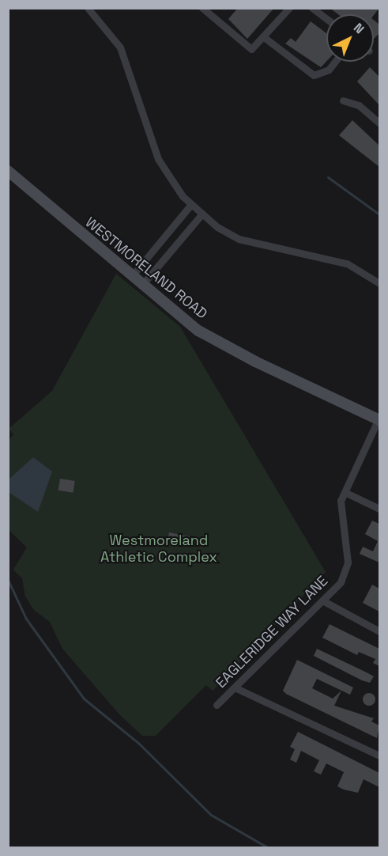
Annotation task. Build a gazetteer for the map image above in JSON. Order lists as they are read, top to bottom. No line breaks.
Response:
{"streets":{"street":["WESTMORELAND ROAD","EAGLERIDGE WAY LANE"]},"crossings":[["WESTMORELAND ROAD","EAGLERIDGE WAY LANE"]],"parks":["Westmoreland Athletic Complex"],"north":"top right"}
